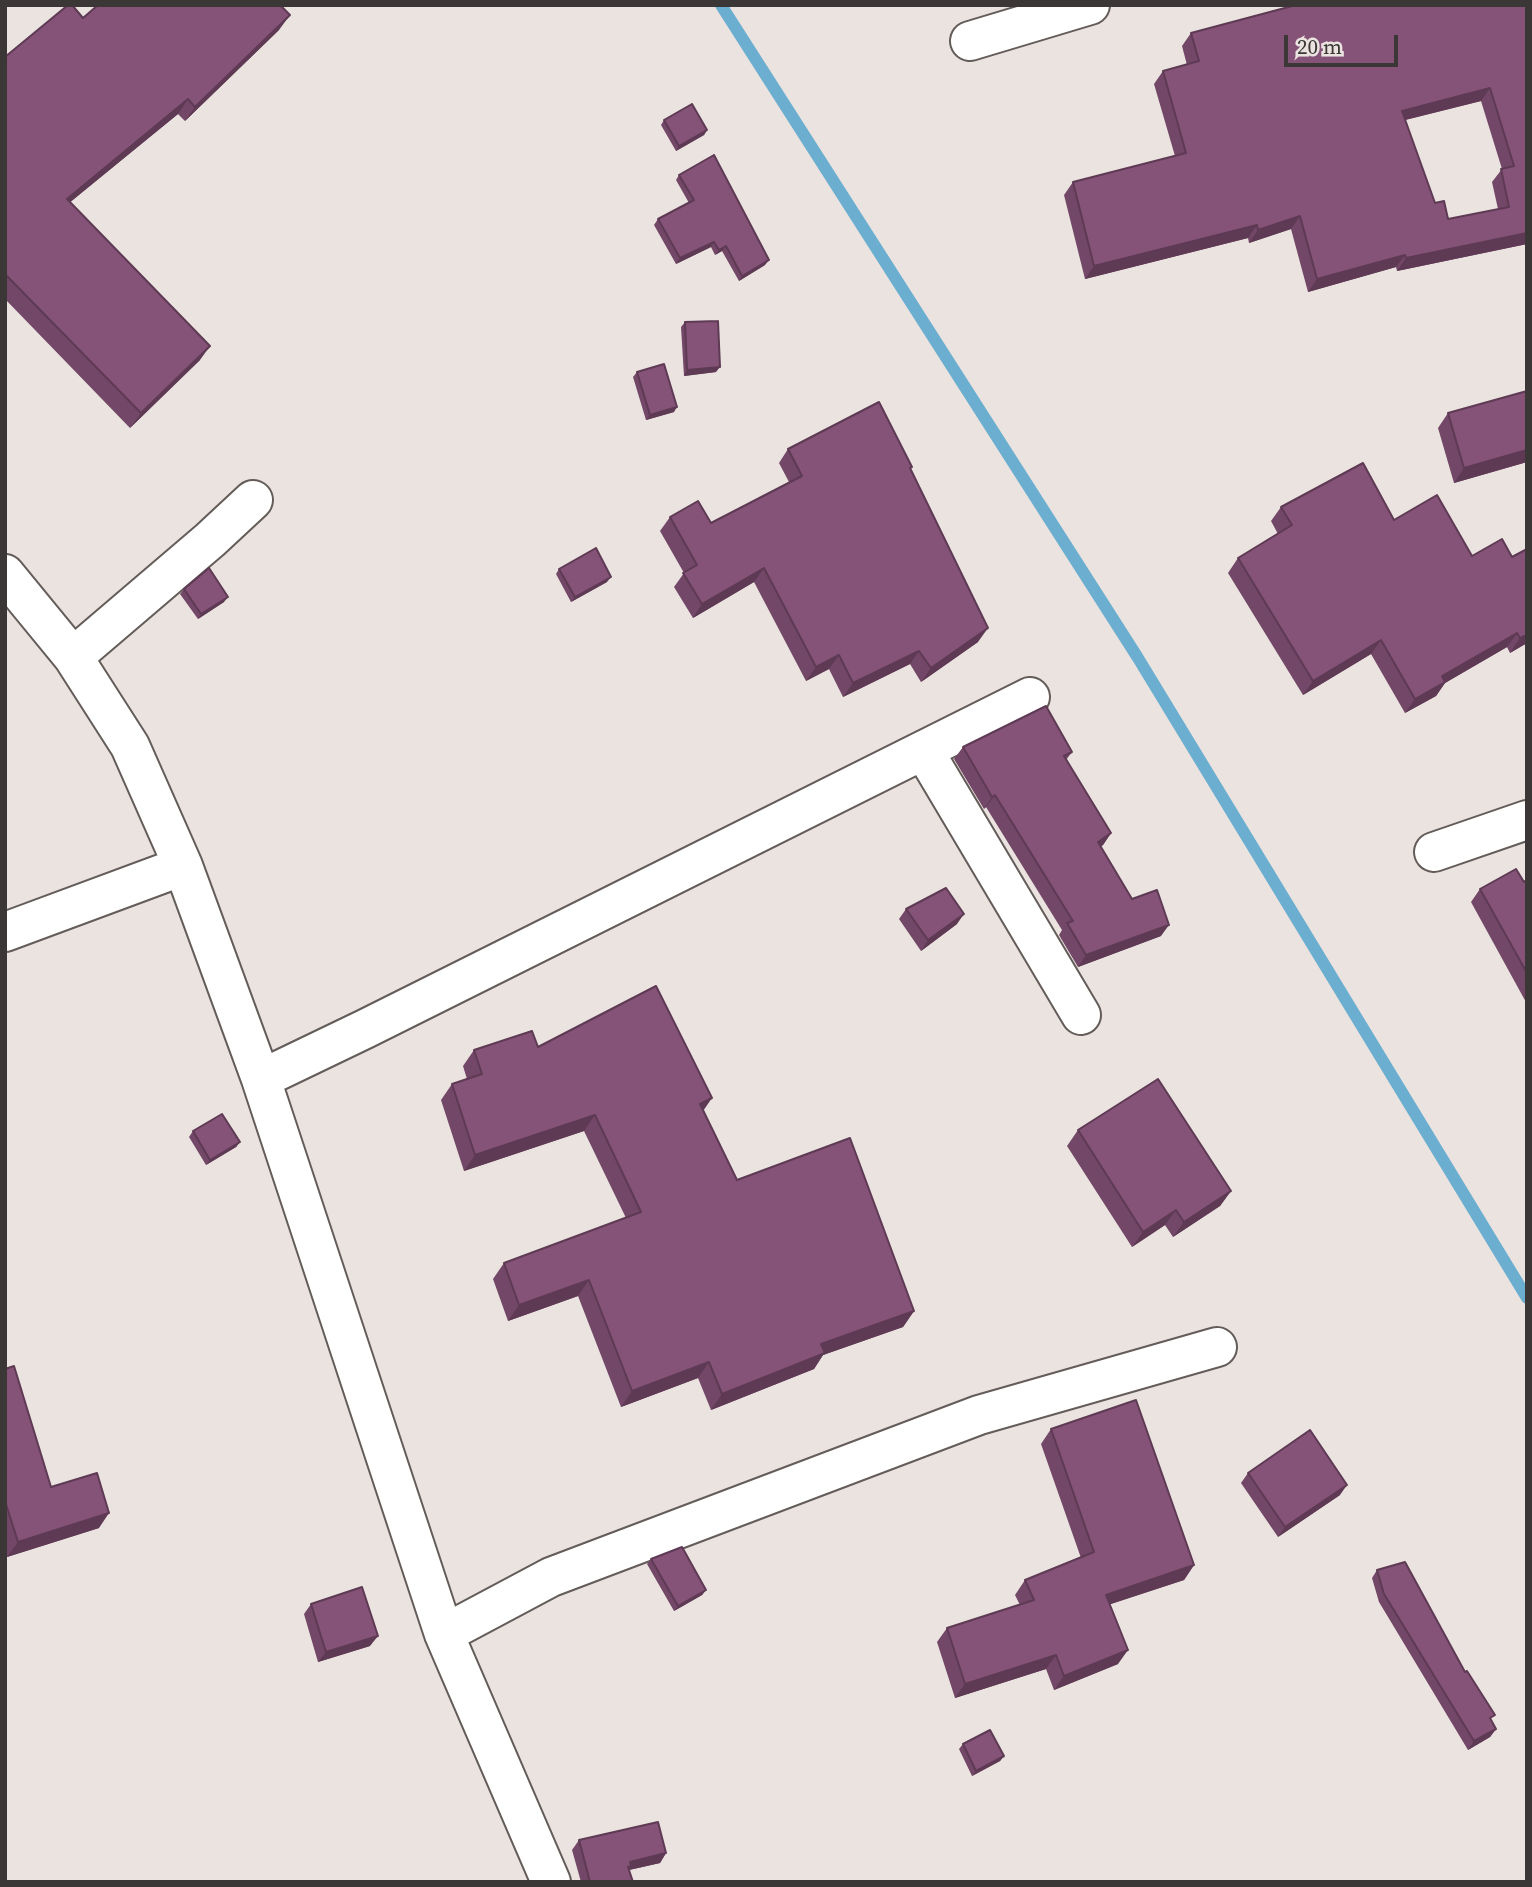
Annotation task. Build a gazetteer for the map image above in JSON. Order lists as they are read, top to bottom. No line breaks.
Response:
{"scale_bar":"20 m"}
